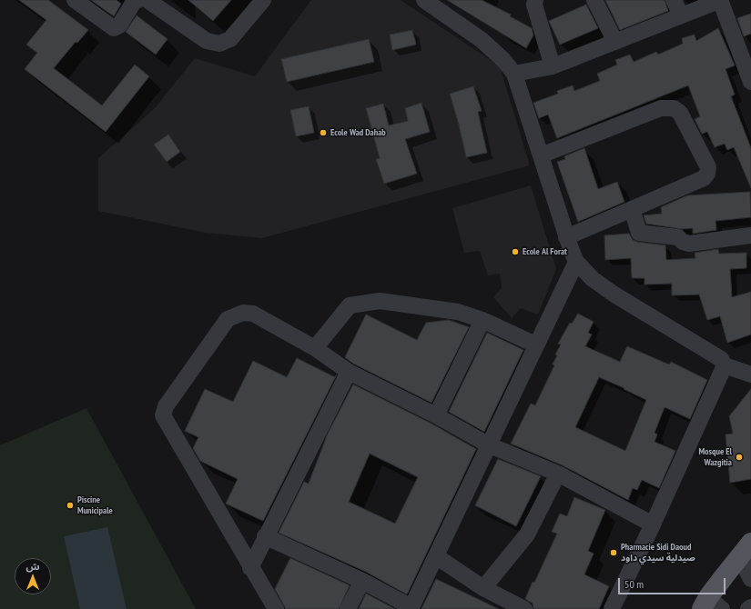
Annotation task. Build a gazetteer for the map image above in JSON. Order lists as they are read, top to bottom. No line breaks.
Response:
{"places":["Ecole Wad Dahab","Ecole Al Forat","Mosque El Wazgitia","Piscine Municipale","Pharmacie Sidi Daoud صيدلية سيدي داود"],"scale_bar":"50 m","north":"top"}
